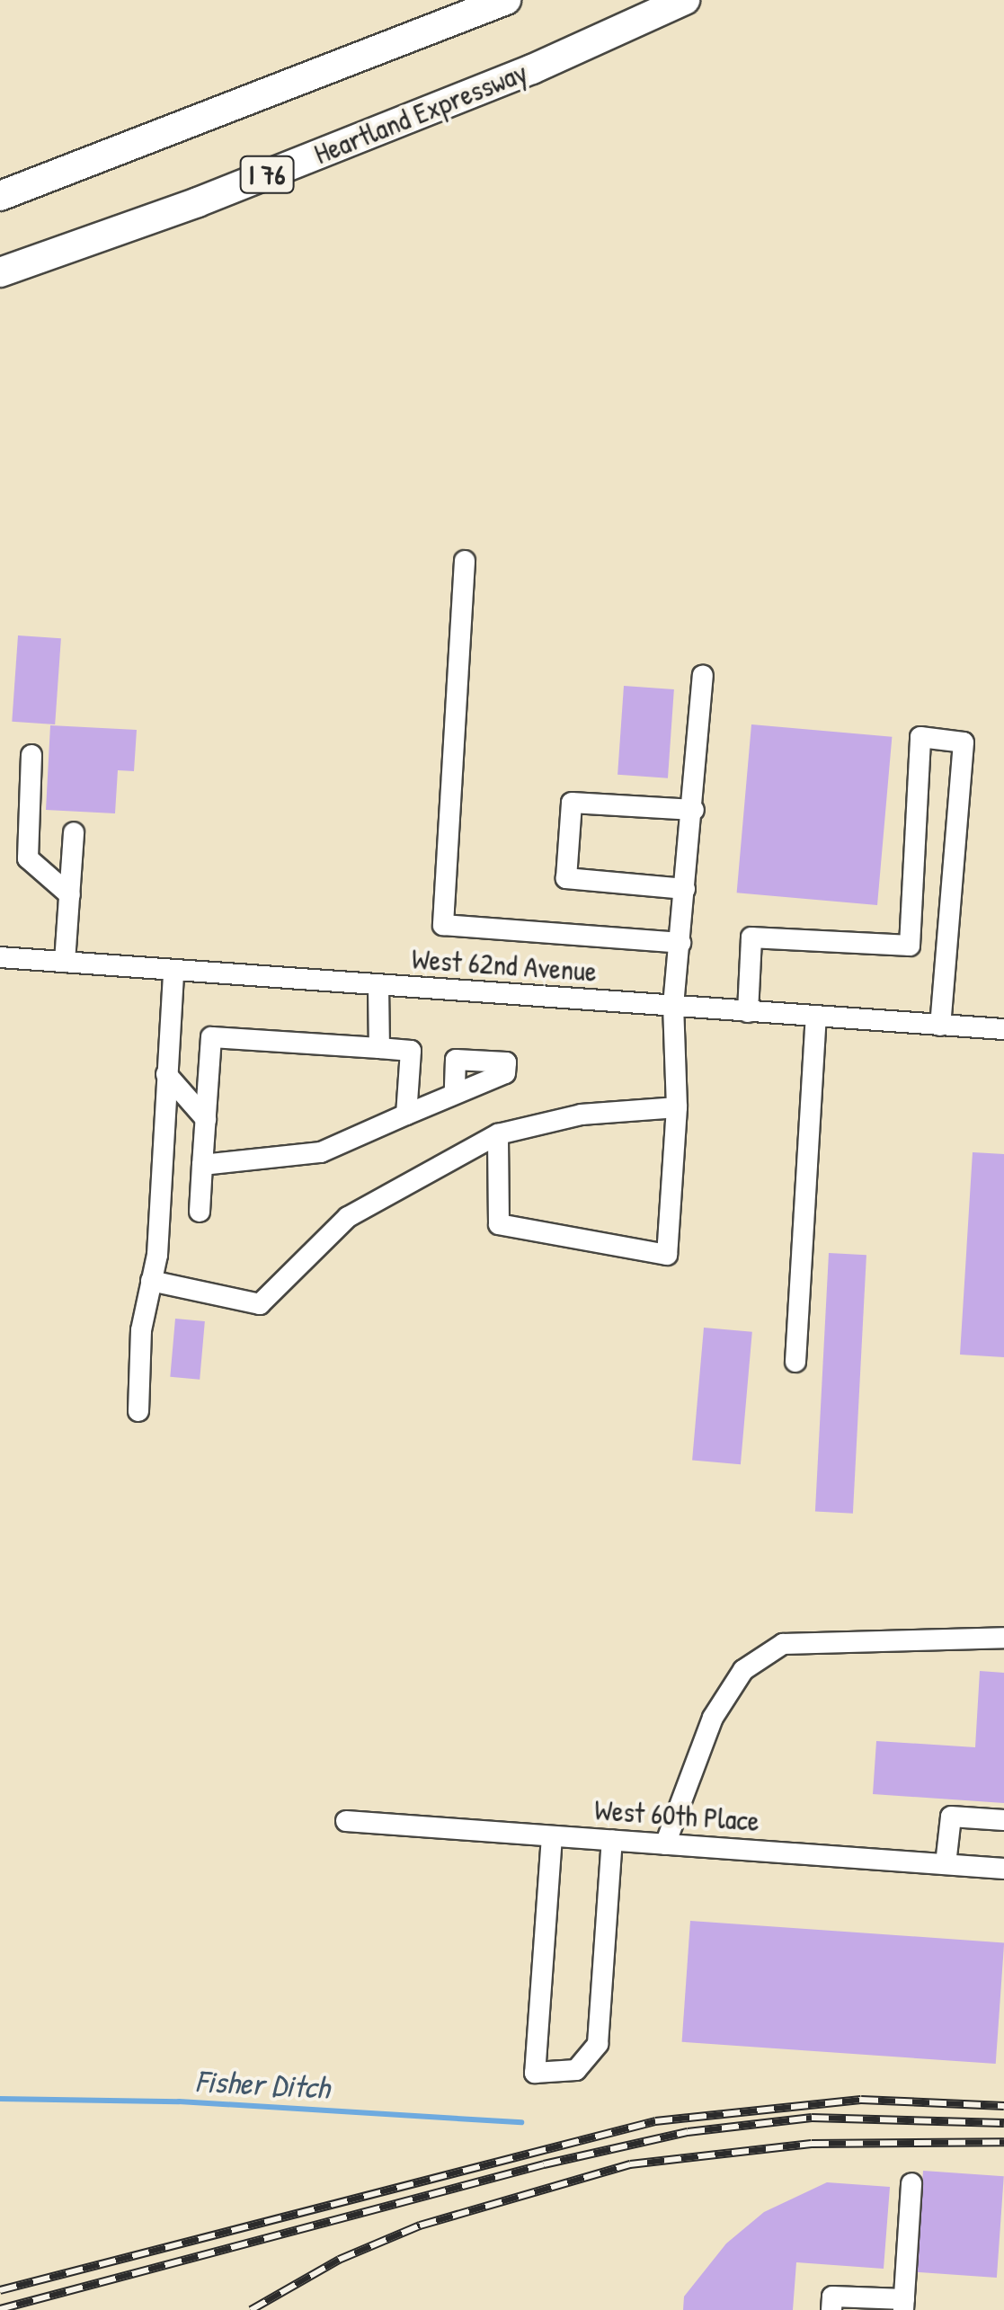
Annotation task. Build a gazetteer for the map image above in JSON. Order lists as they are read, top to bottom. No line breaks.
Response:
{"streets":{"highway":["Heartland Expressway","I 76"],"street":["West 62nd Avenue","West 60th Place"]},"water":["Fisher Ditch"]}
